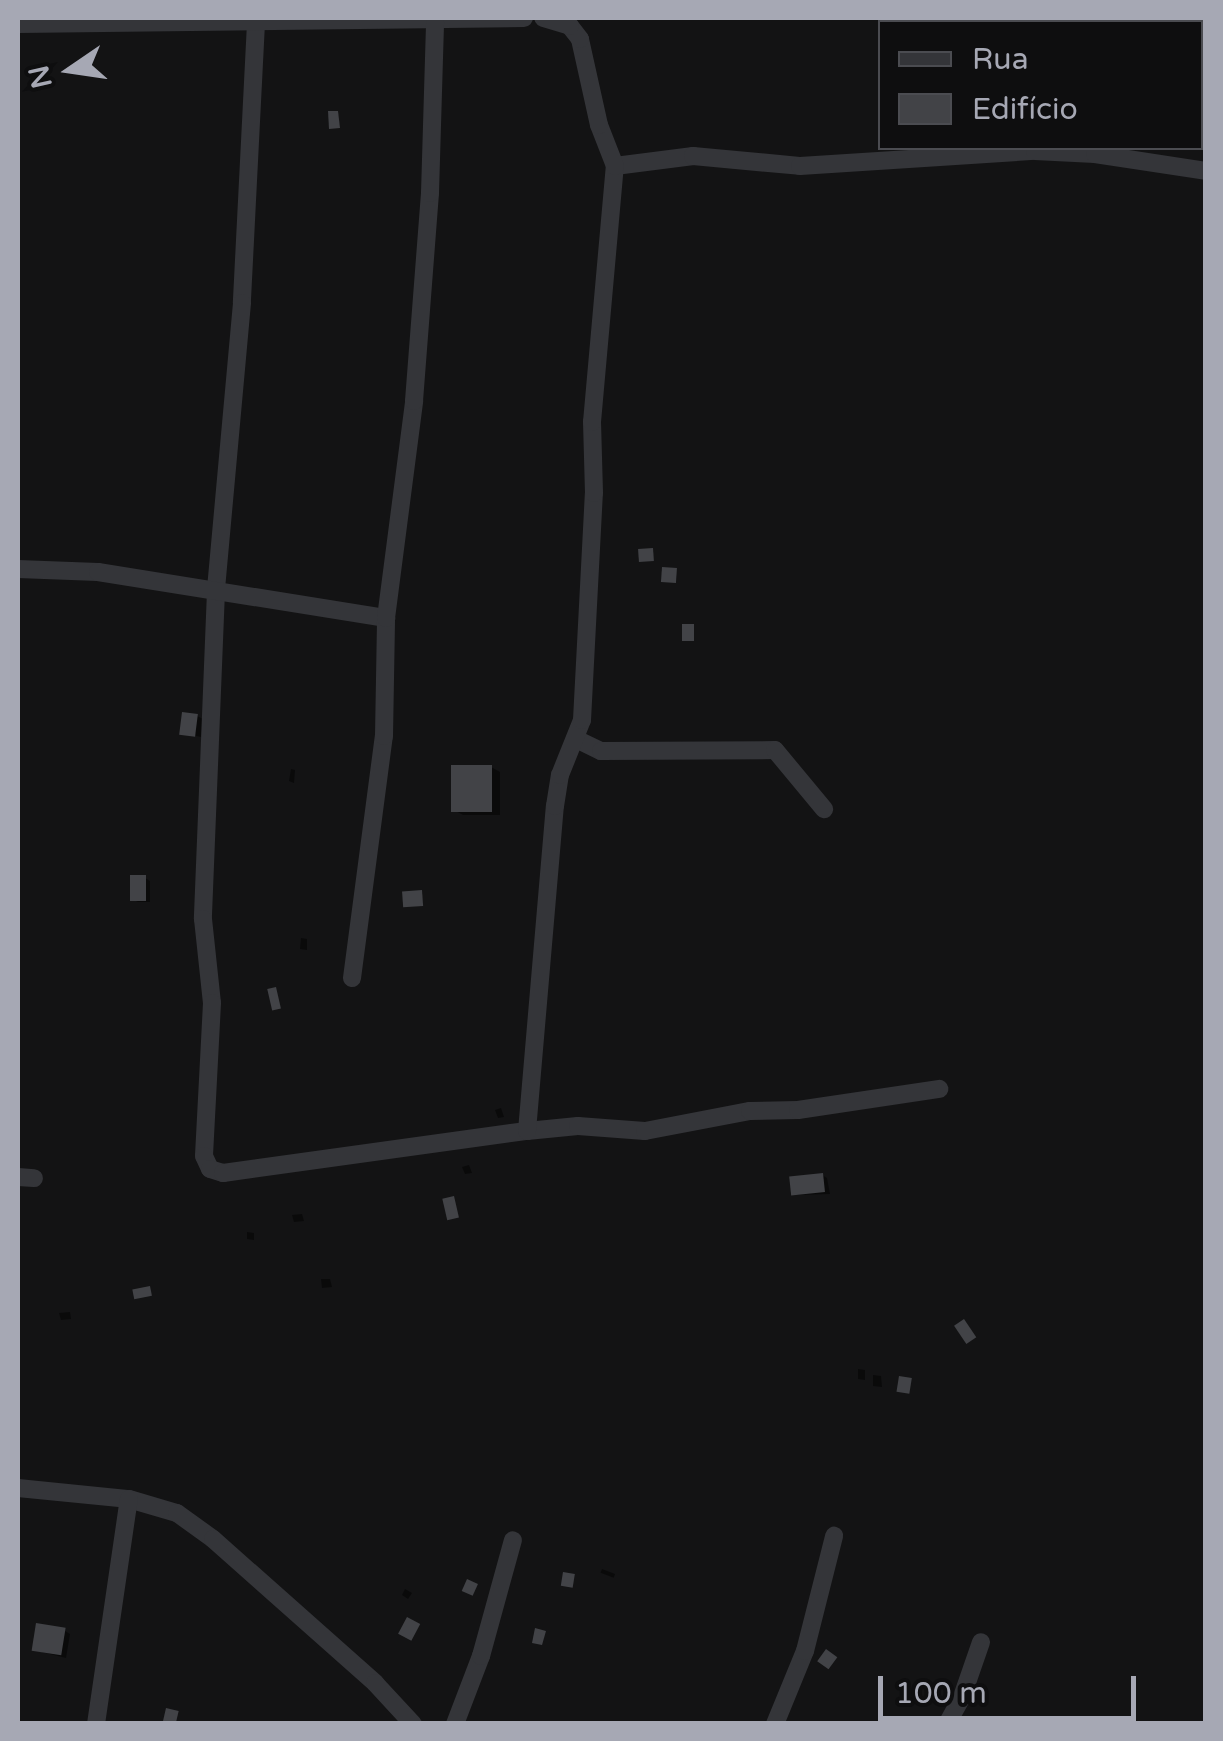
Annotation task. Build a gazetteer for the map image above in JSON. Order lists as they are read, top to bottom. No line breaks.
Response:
{"legend":["Rua","Edifício"],"scale_bar":"100 m","north":"left"}
